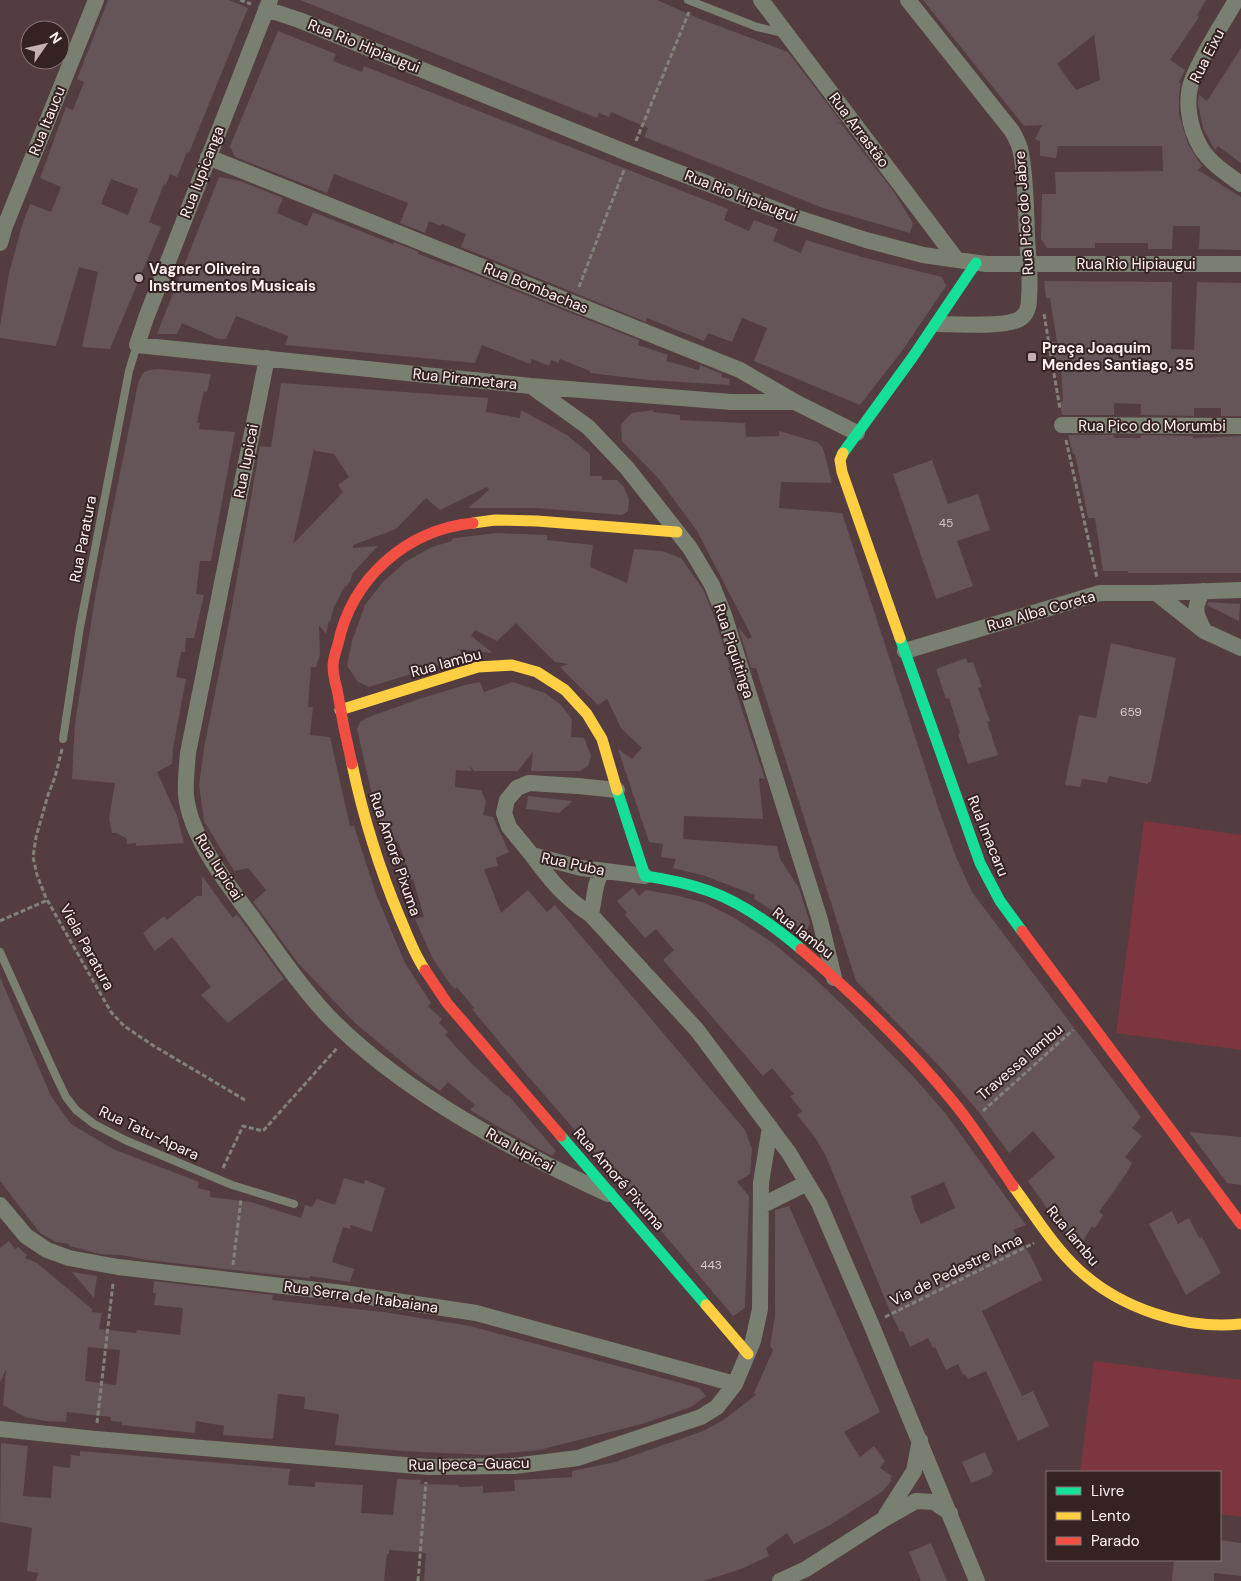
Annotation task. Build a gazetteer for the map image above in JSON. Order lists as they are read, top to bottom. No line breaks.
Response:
{"streets":{"street":["Rua Rio Hipiaugui","Rua Eixu","Rua Itaucu","Rua Arrastão","Rua Iupicanga","Rua Pico do Jabre","Rua Bombachas","Rua Pirametara","Rua Pico do Morumbi","Rua Iupicai","Rua Alba Coreta","Rua Piquitinga","Rua Iambu","Rua Imacaru","Rua Amoré Pixuma","Rua Puba","Rua Serra de Itabaiana","Rua Ipeca-Guacu"],"lane":["Rua Paratura","Rua Tatu-Apara"],"path":["Viela Paratura","Travessa Iambu","Via de Pedestre Ama"]},"crossings":[["Rua Rio Hipiaugui","Rua Arrastão"],["Rua Rio Hipiaugui","Rua Iupicanga"],["Rua Rio Hipiaugui","Rua Pico do Jabre"],["Rua Rio Hipiaugui","Rua Imacaru"],["Rua Iupicanga","Rua Bombachas"],["Rua Iupicanga","Rua Pirametara"],["Rua Iupicanga","Rua Paratura"],["Rua Pico do Jabre","Rua Imacaru"],["Rua Bombachas","Rua Pirametara"],["Rua Bombachas","Rua Imacaru"],["Rua Pirametara","Rua Iupicai"],["Rua Pirametara","Rua Paratura"],["Rua Pirametara","Rua Piquitinga"],["Rua Iupicai","Rua Amoré Pixuma"],["Rua Paratura","Viela Paratura"],["Rua Alba Coreta","Rua Imacaru"],["Rua Piquitinga","Rua Iambu"],["Rua Piquitinga","Rua Amoré Pixuma"],["Rua Iambu","Rua Amoré Pixuma"],["Rua Iambu","Rua Puba"],["Rua Iambu","Travessa Iambu"],["Rua Iambu","Via de Pedestre Ama"],["Rua Imacaru","Travessa Iambu"],["Rua Amoré Pixuma","Rua Ipeca-Guacu"],["Rua Serra de Itabaiana","Rua Ipeca-Guacu"]],"places":{"other":["Vagner Oliveira Instrumentos Musicais"],"transit":["Praça Joaquim Mendes Santiago, 35"]},"house_numbers":["45","659","443"],"legend":["Livre","Lento","Parado"],"north":"top right"}
